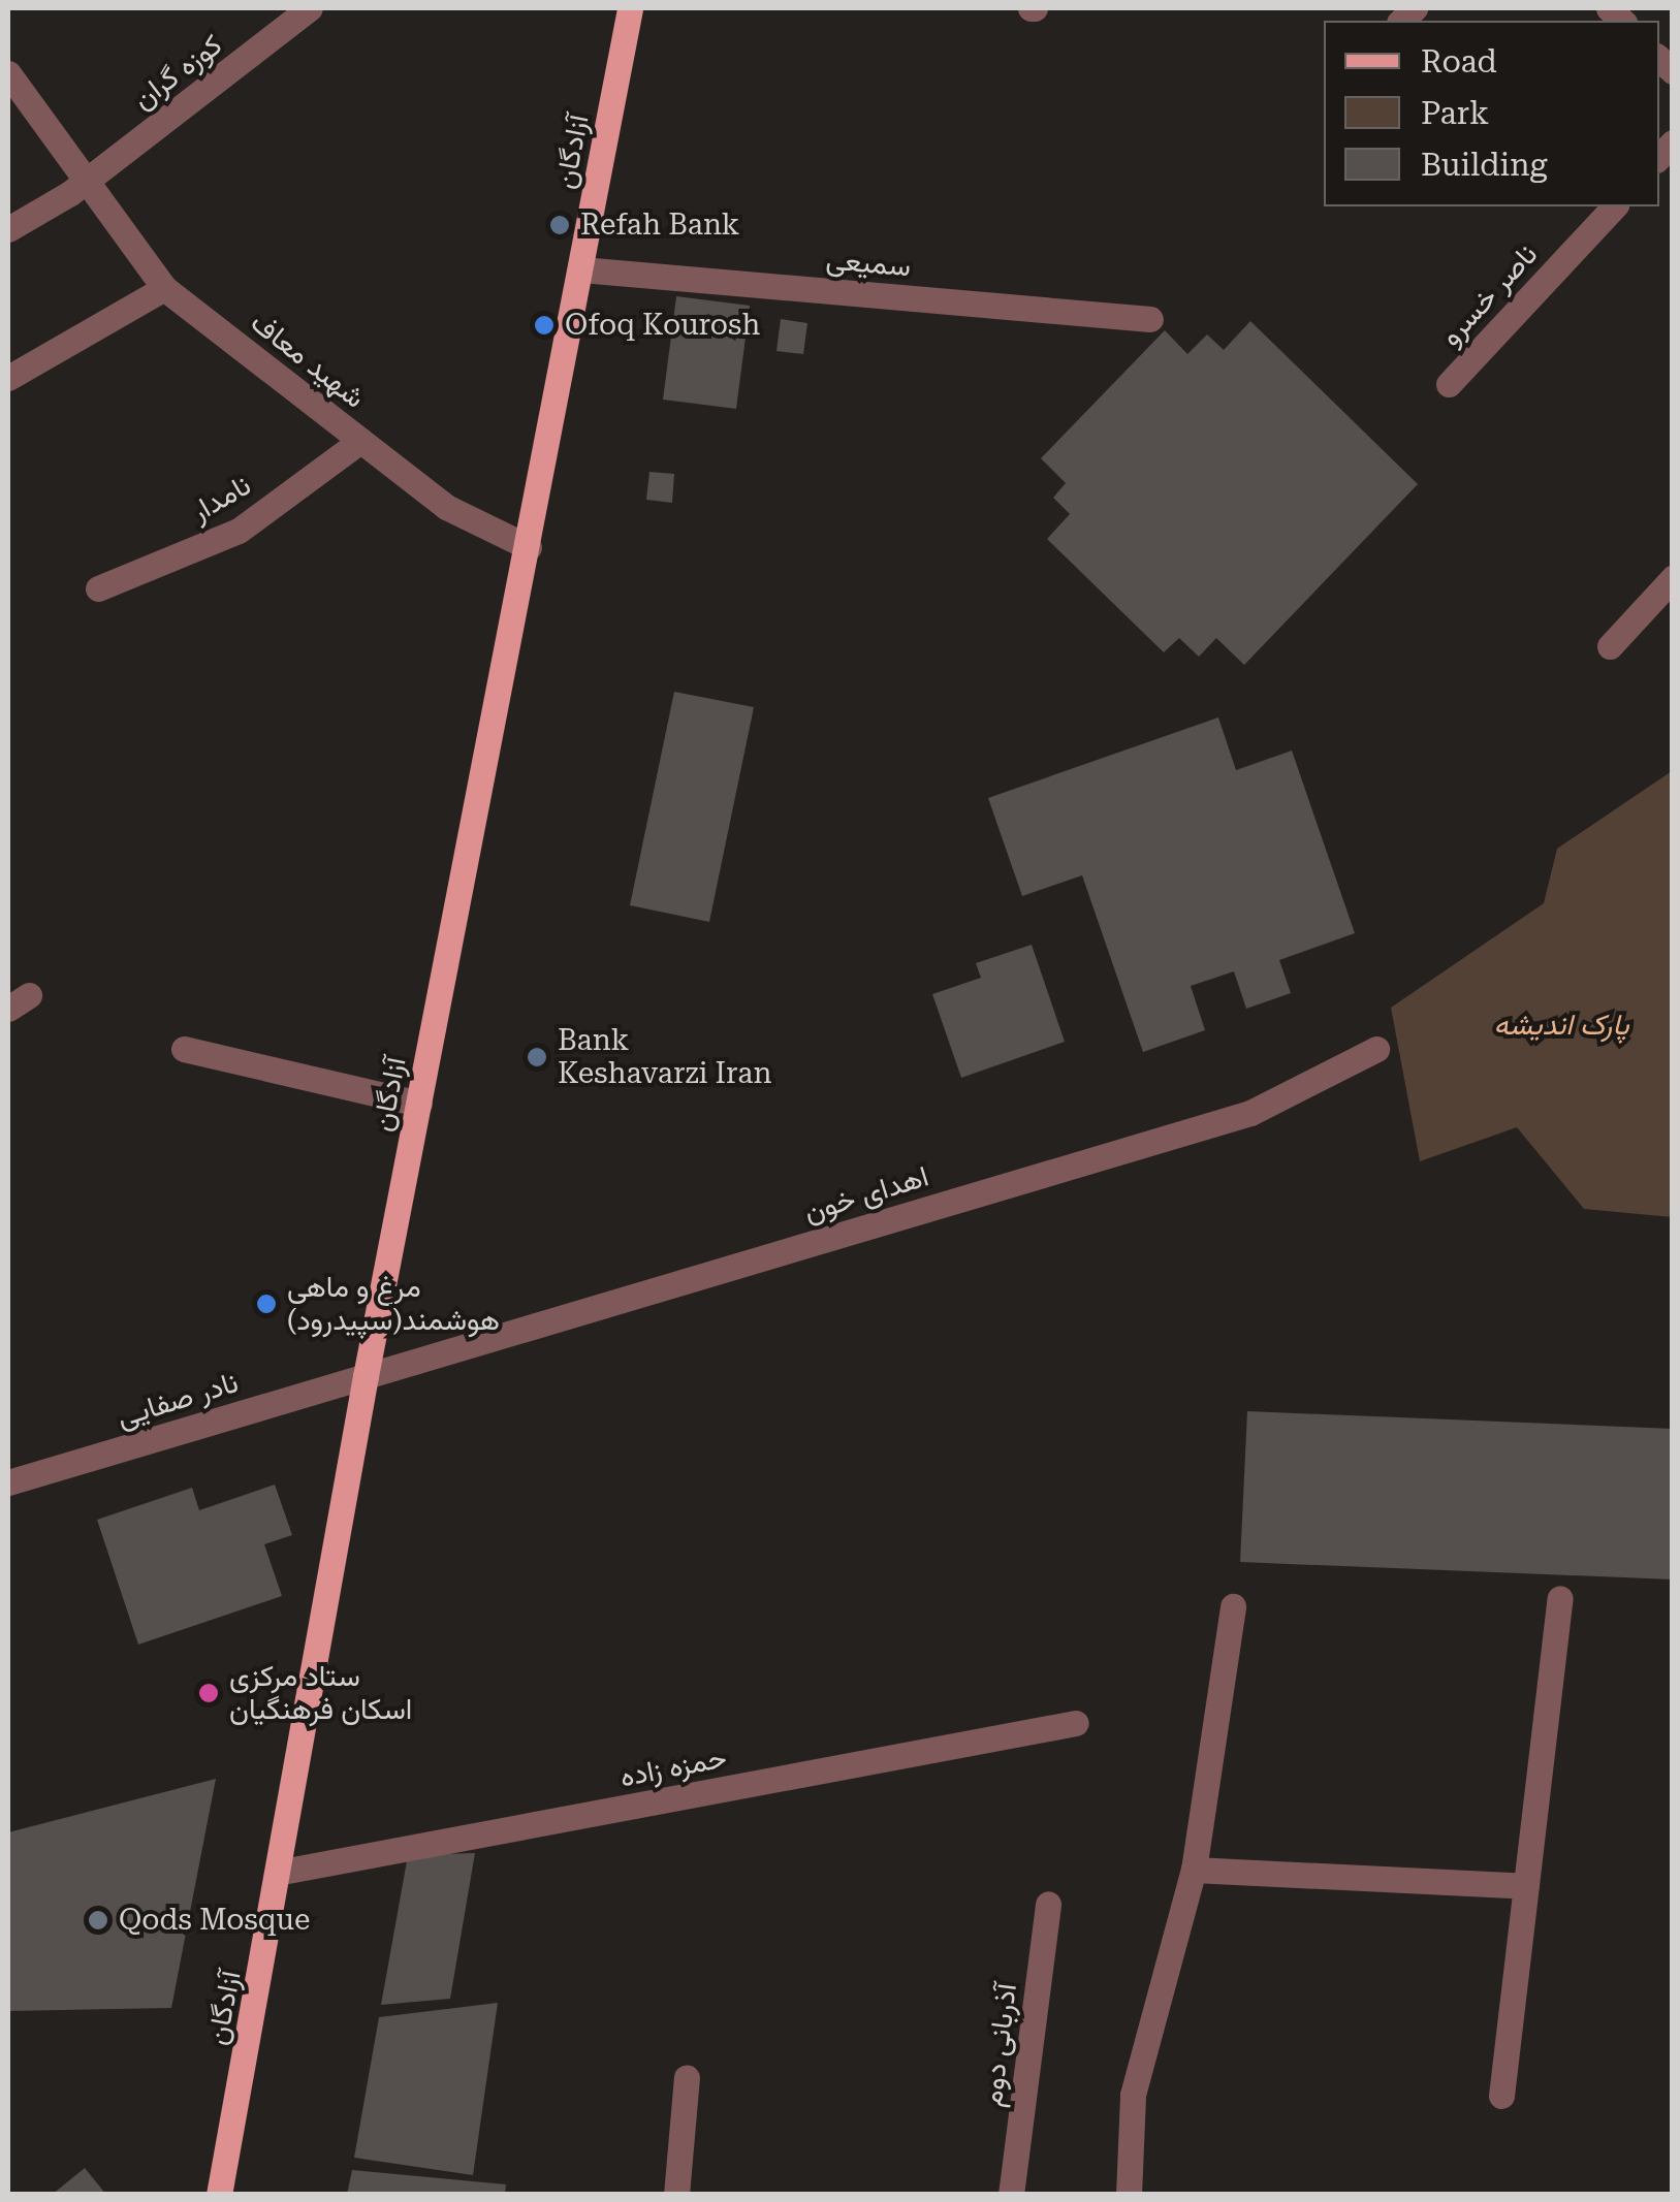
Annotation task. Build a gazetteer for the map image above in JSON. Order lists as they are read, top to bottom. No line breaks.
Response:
{"streets":{"main road":["آزادگان"],"street":["کوزه گران","سمیعی","ناصر خسرو","شهید معاف","نامدار","اهدای خون","نادر صفایی","حمزه زاده","آذربانی دوم"]},"crossings":[["کوزه گران","شهید معاف"],["آزادگان","سمیعی"],["آزادگان","شهید معاف"],["آزادگان","اهدای خون"],["آزادگان","نادر صفایی"],["آزادگان","حمزه زاده"],["شهید معاف","نامدار"],["اهدای خون","نادر صفایی"]],"parks":["پارک اندیشه"],"places":["Refah Bank","Ofoq Kourosh","Bank Keshavarzi Iran","مرغ و ماهی هوشمند(سپیدرود)","ستاد مرکزی اسکان فرهنگیان","Qods Mosque"],"legend":["Road","Park","Building"]}
